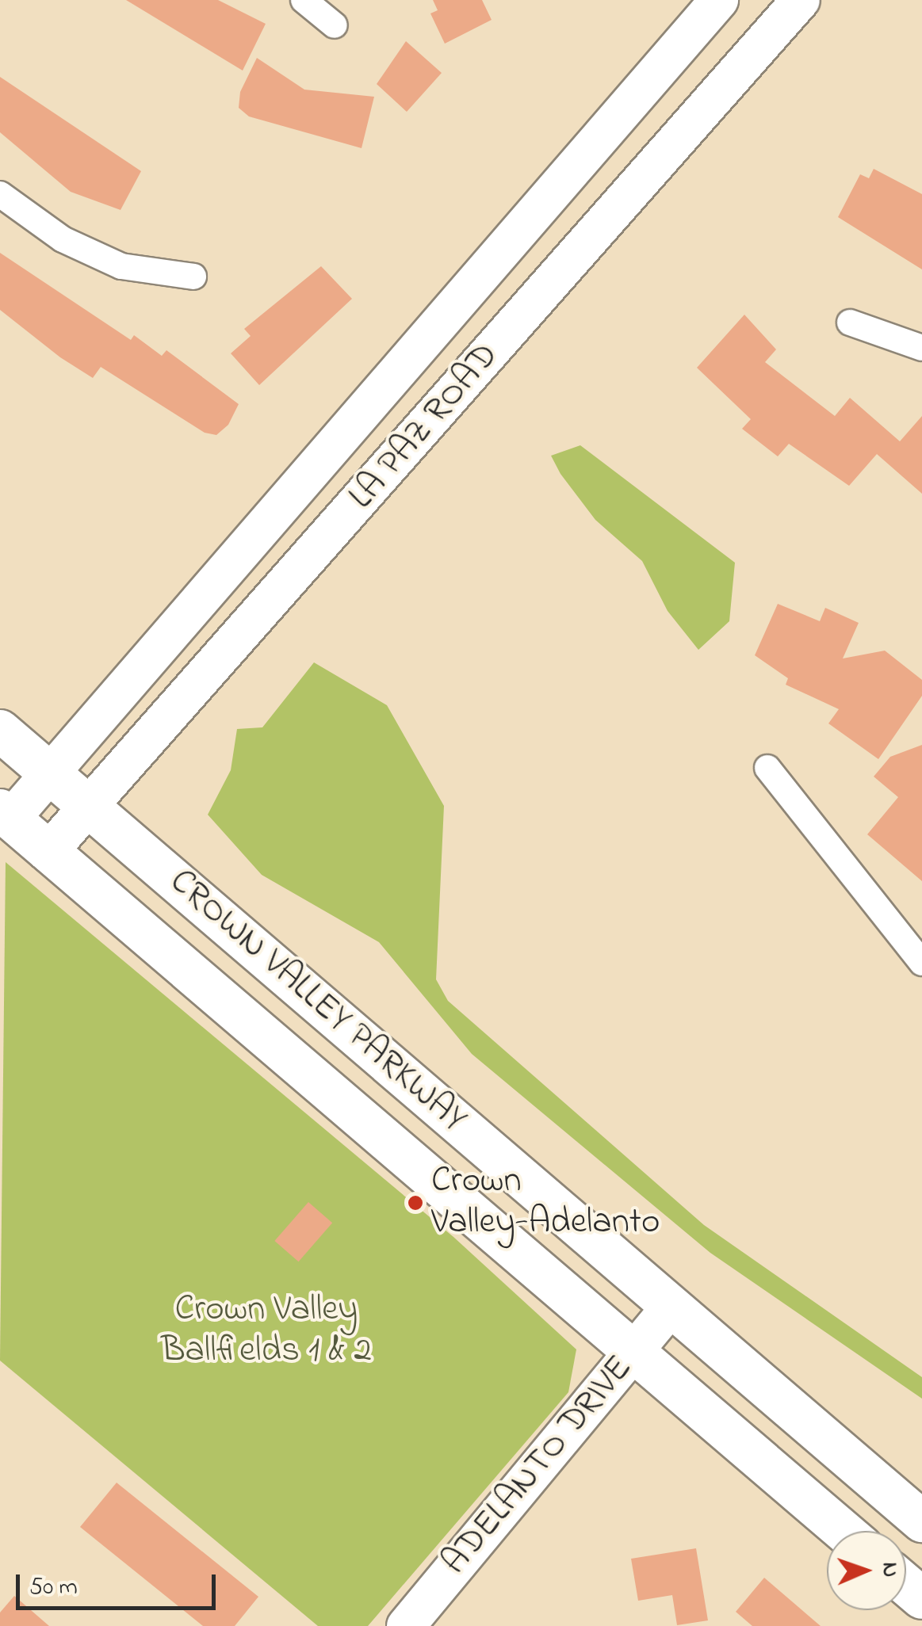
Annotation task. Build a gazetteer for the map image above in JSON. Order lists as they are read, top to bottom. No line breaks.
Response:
{"streets":{"main road":["LA PAZ ROAD","CROWN VALLEY PARKWAY","ADELANTO DRIVE"]},"crossings":[["LA PAZ ROAD","CROWN VALLEY PARKWAY"],["CROWN VALLEY PARKWAY","ADELANTO DRIVE"]],"parks":["Crown Valley Ballfields 1 & 2"],"places":["Crown Valley-Adelanto"],"scale_bar":"50 m","north":"right"}
